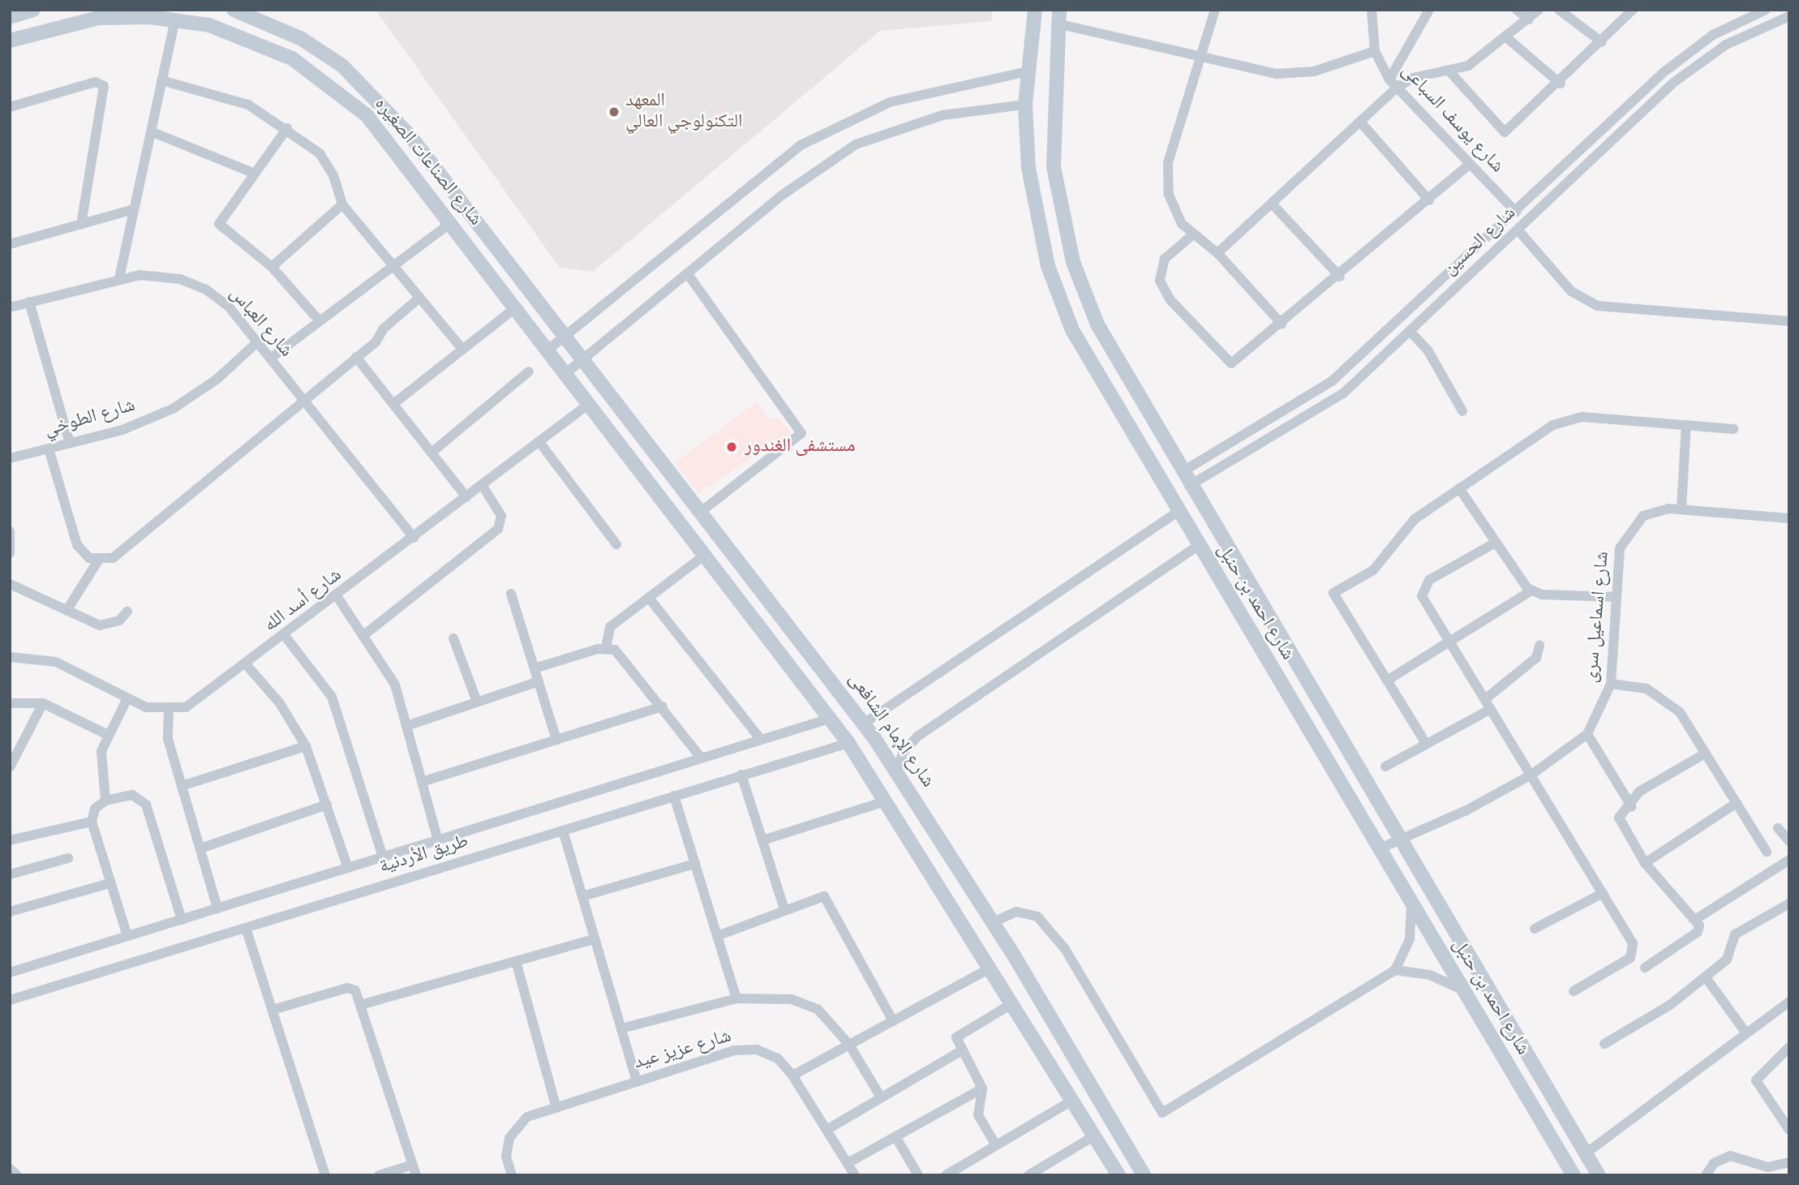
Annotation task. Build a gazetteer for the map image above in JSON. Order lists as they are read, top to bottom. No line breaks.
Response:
{"streets":{"street":["شارع يوسف السباعى","شارع الصناعات الصغيره","شارع الحسين","شارع العباس","شارع الطوخي","شارع أسد الله","شارع احمد بن حنبل","شارع اسماعيل سرى","شارع الإمام الشافعى","طريق الأردنية","شارع عزيز عيد"]},"crossings":[["شارع يوسف السباعى","شارع الحسين"],["شارع الصناعات الصغيره","شارع الإمام الشافعى"],["شارع الحسين","شارع احمد بن حنبل"],["شارع العباس","شارع الطوخي"],["شارع العباس","شارع أسد الله"],["شارع احمد بن حنبل","شارع اسماعيل سرى"]],"places":["المعهد التكنولوجي العالي","مستشفى الغندور"]}
